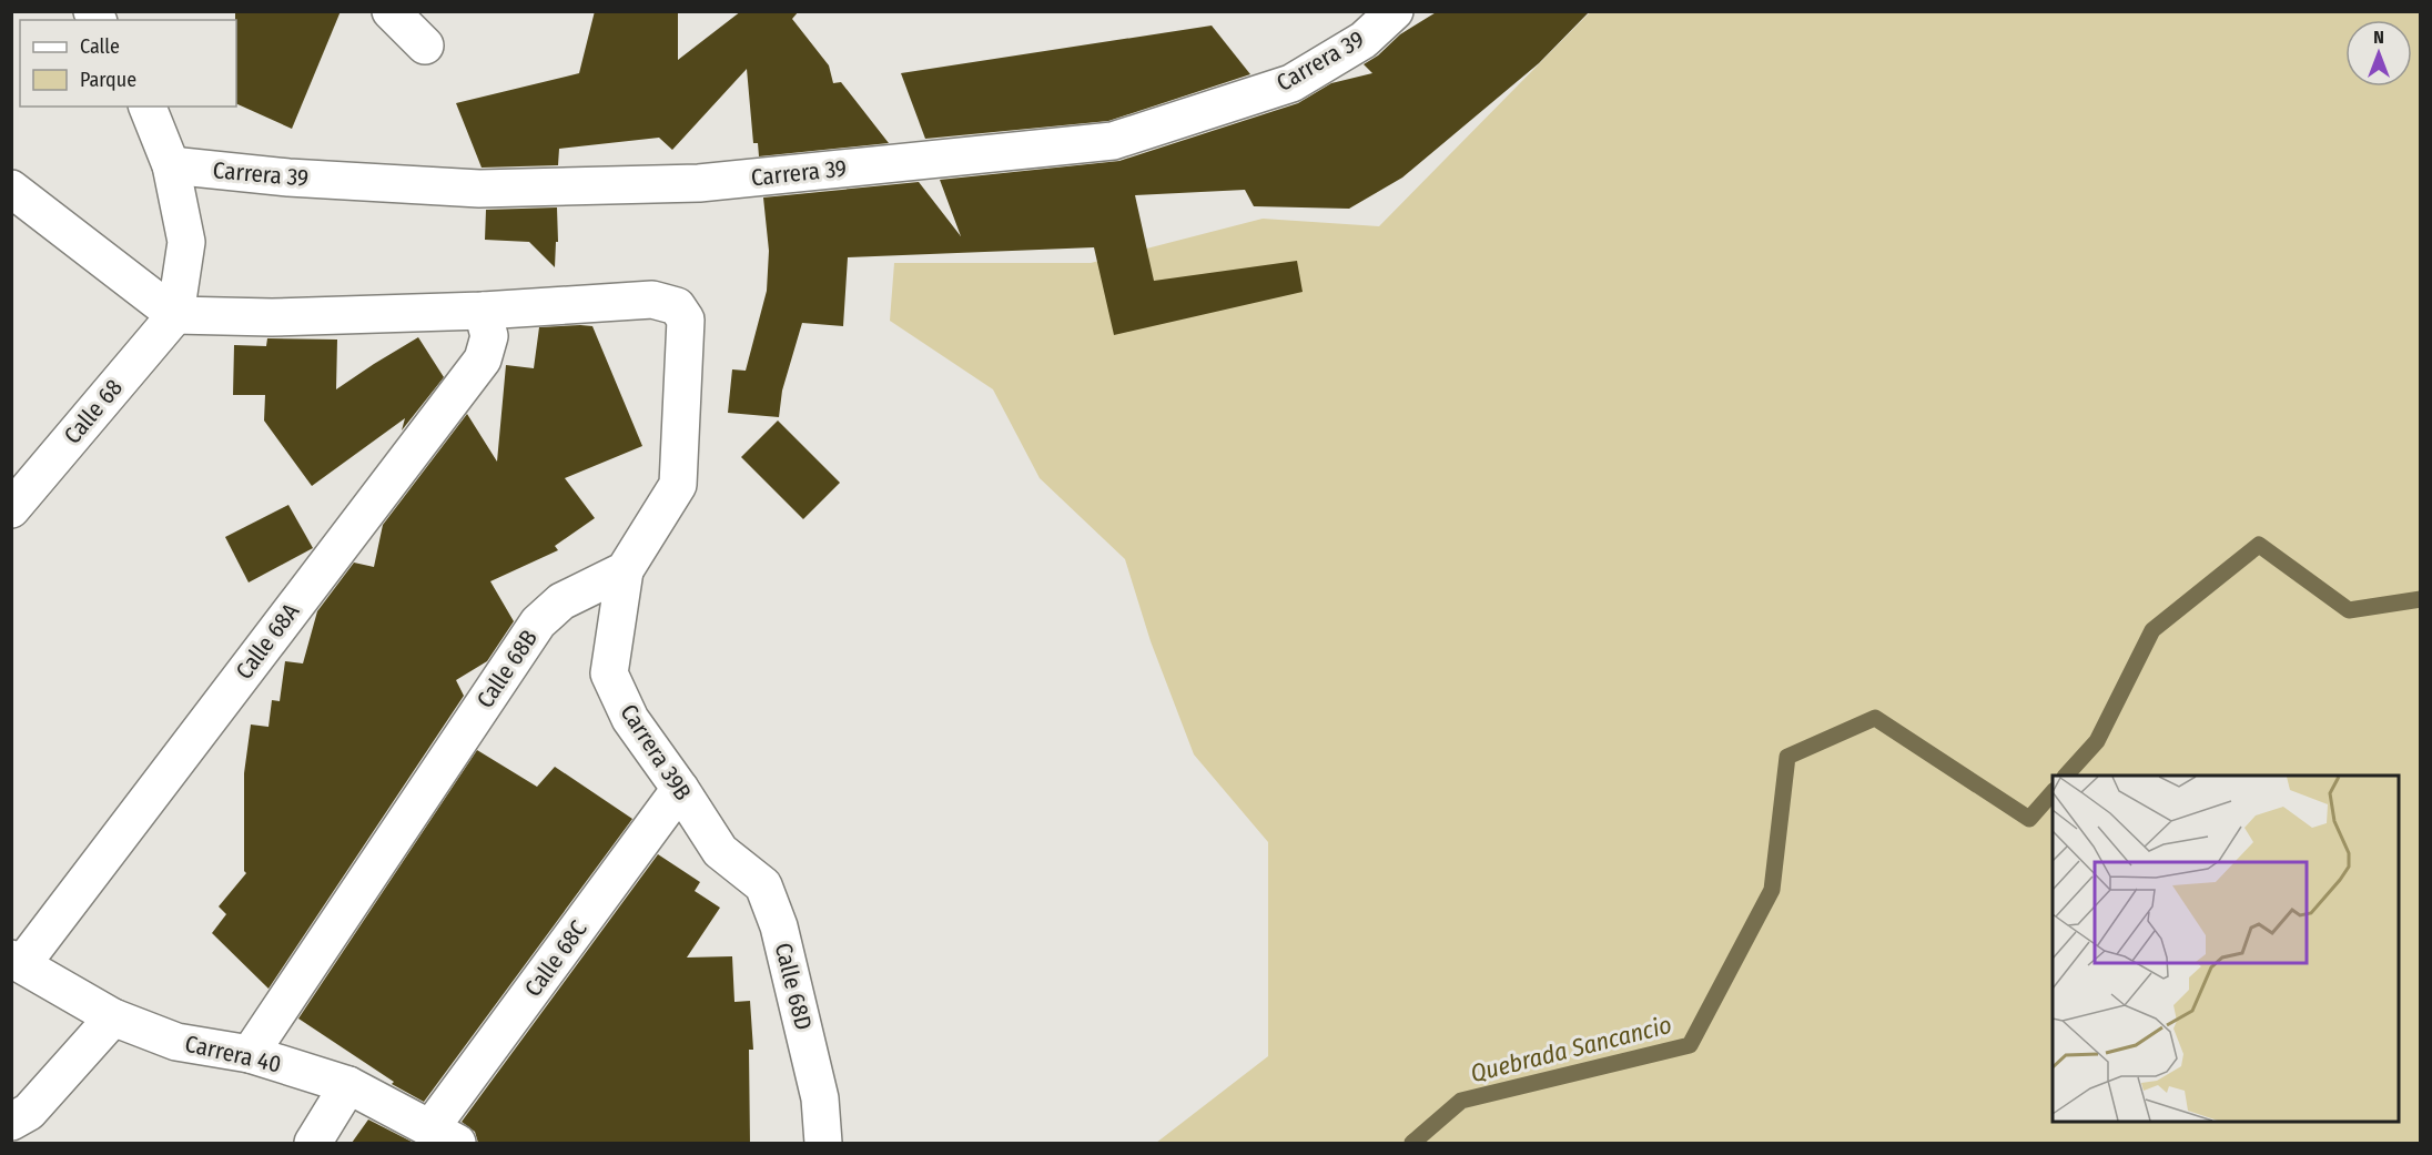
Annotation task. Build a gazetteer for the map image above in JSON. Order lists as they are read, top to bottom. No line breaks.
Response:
{"streets":{"street":["Carrera 39","Calle 68","Calle 68A","Calle 68B","Carrera 39B","Calle 68C","Calle 68D","Carrera 40"]},"crossings":[["Calle 68A","Carrera 40"],["Calle 68B","Carrera 39B"],["Calle 68B","Carrera 40"],["Carrera 39B","Calle 68C"],["Carrera 39B","Calle 68D"],["Calle 68C","Carrera 40"]],"water":["Quebrada Sancancio"],"legend":["Calle","Parque"],"north":"top"}
